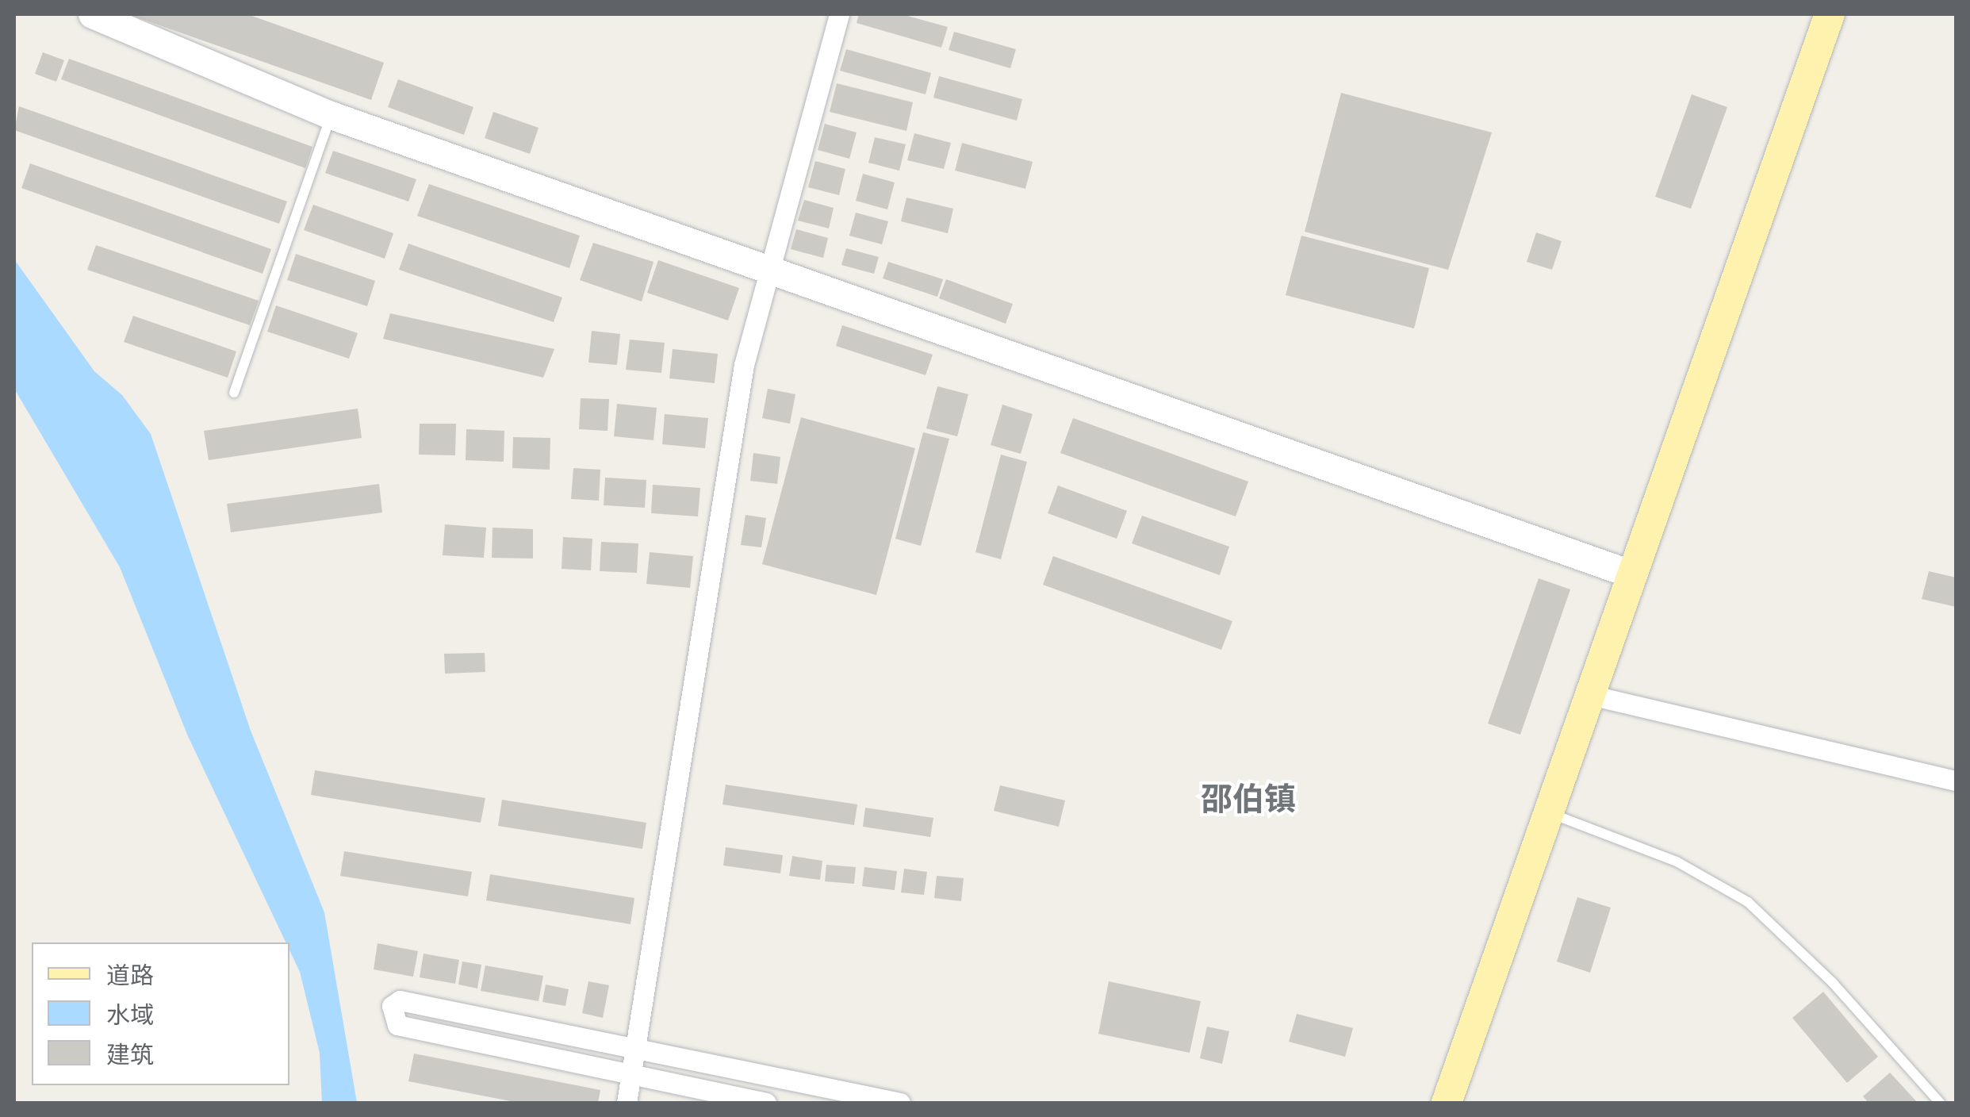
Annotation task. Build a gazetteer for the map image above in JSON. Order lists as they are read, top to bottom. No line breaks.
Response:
{"districts":["邵伯镇"],"legend":["道路","水域","建筑"]}
